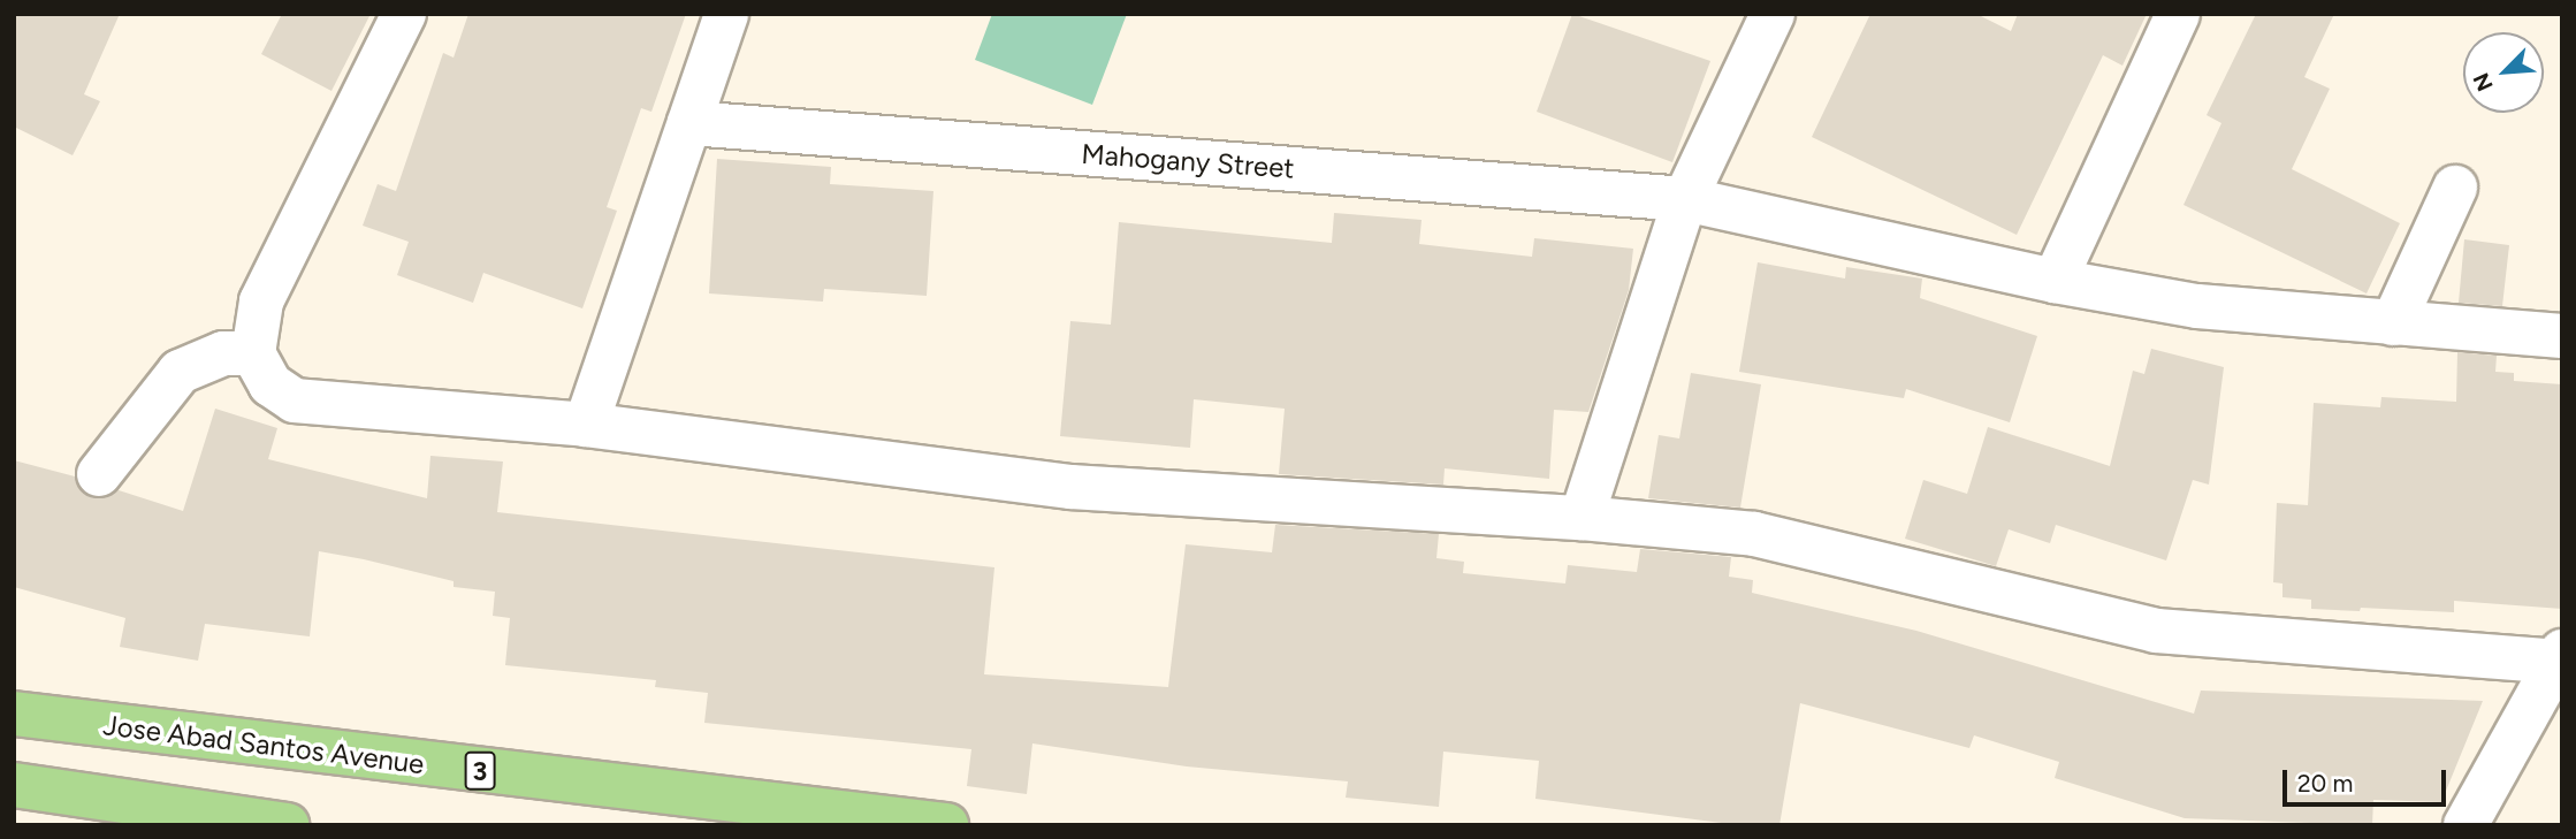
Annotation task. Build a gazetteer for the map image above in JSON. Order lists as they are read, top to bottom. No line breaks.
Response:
{"streets":{"highway":["Jose Abad Santos Avenue","3"],"street":["Mahogany Street"]},"scale_bar":"20 m","north":"bottom left"}
